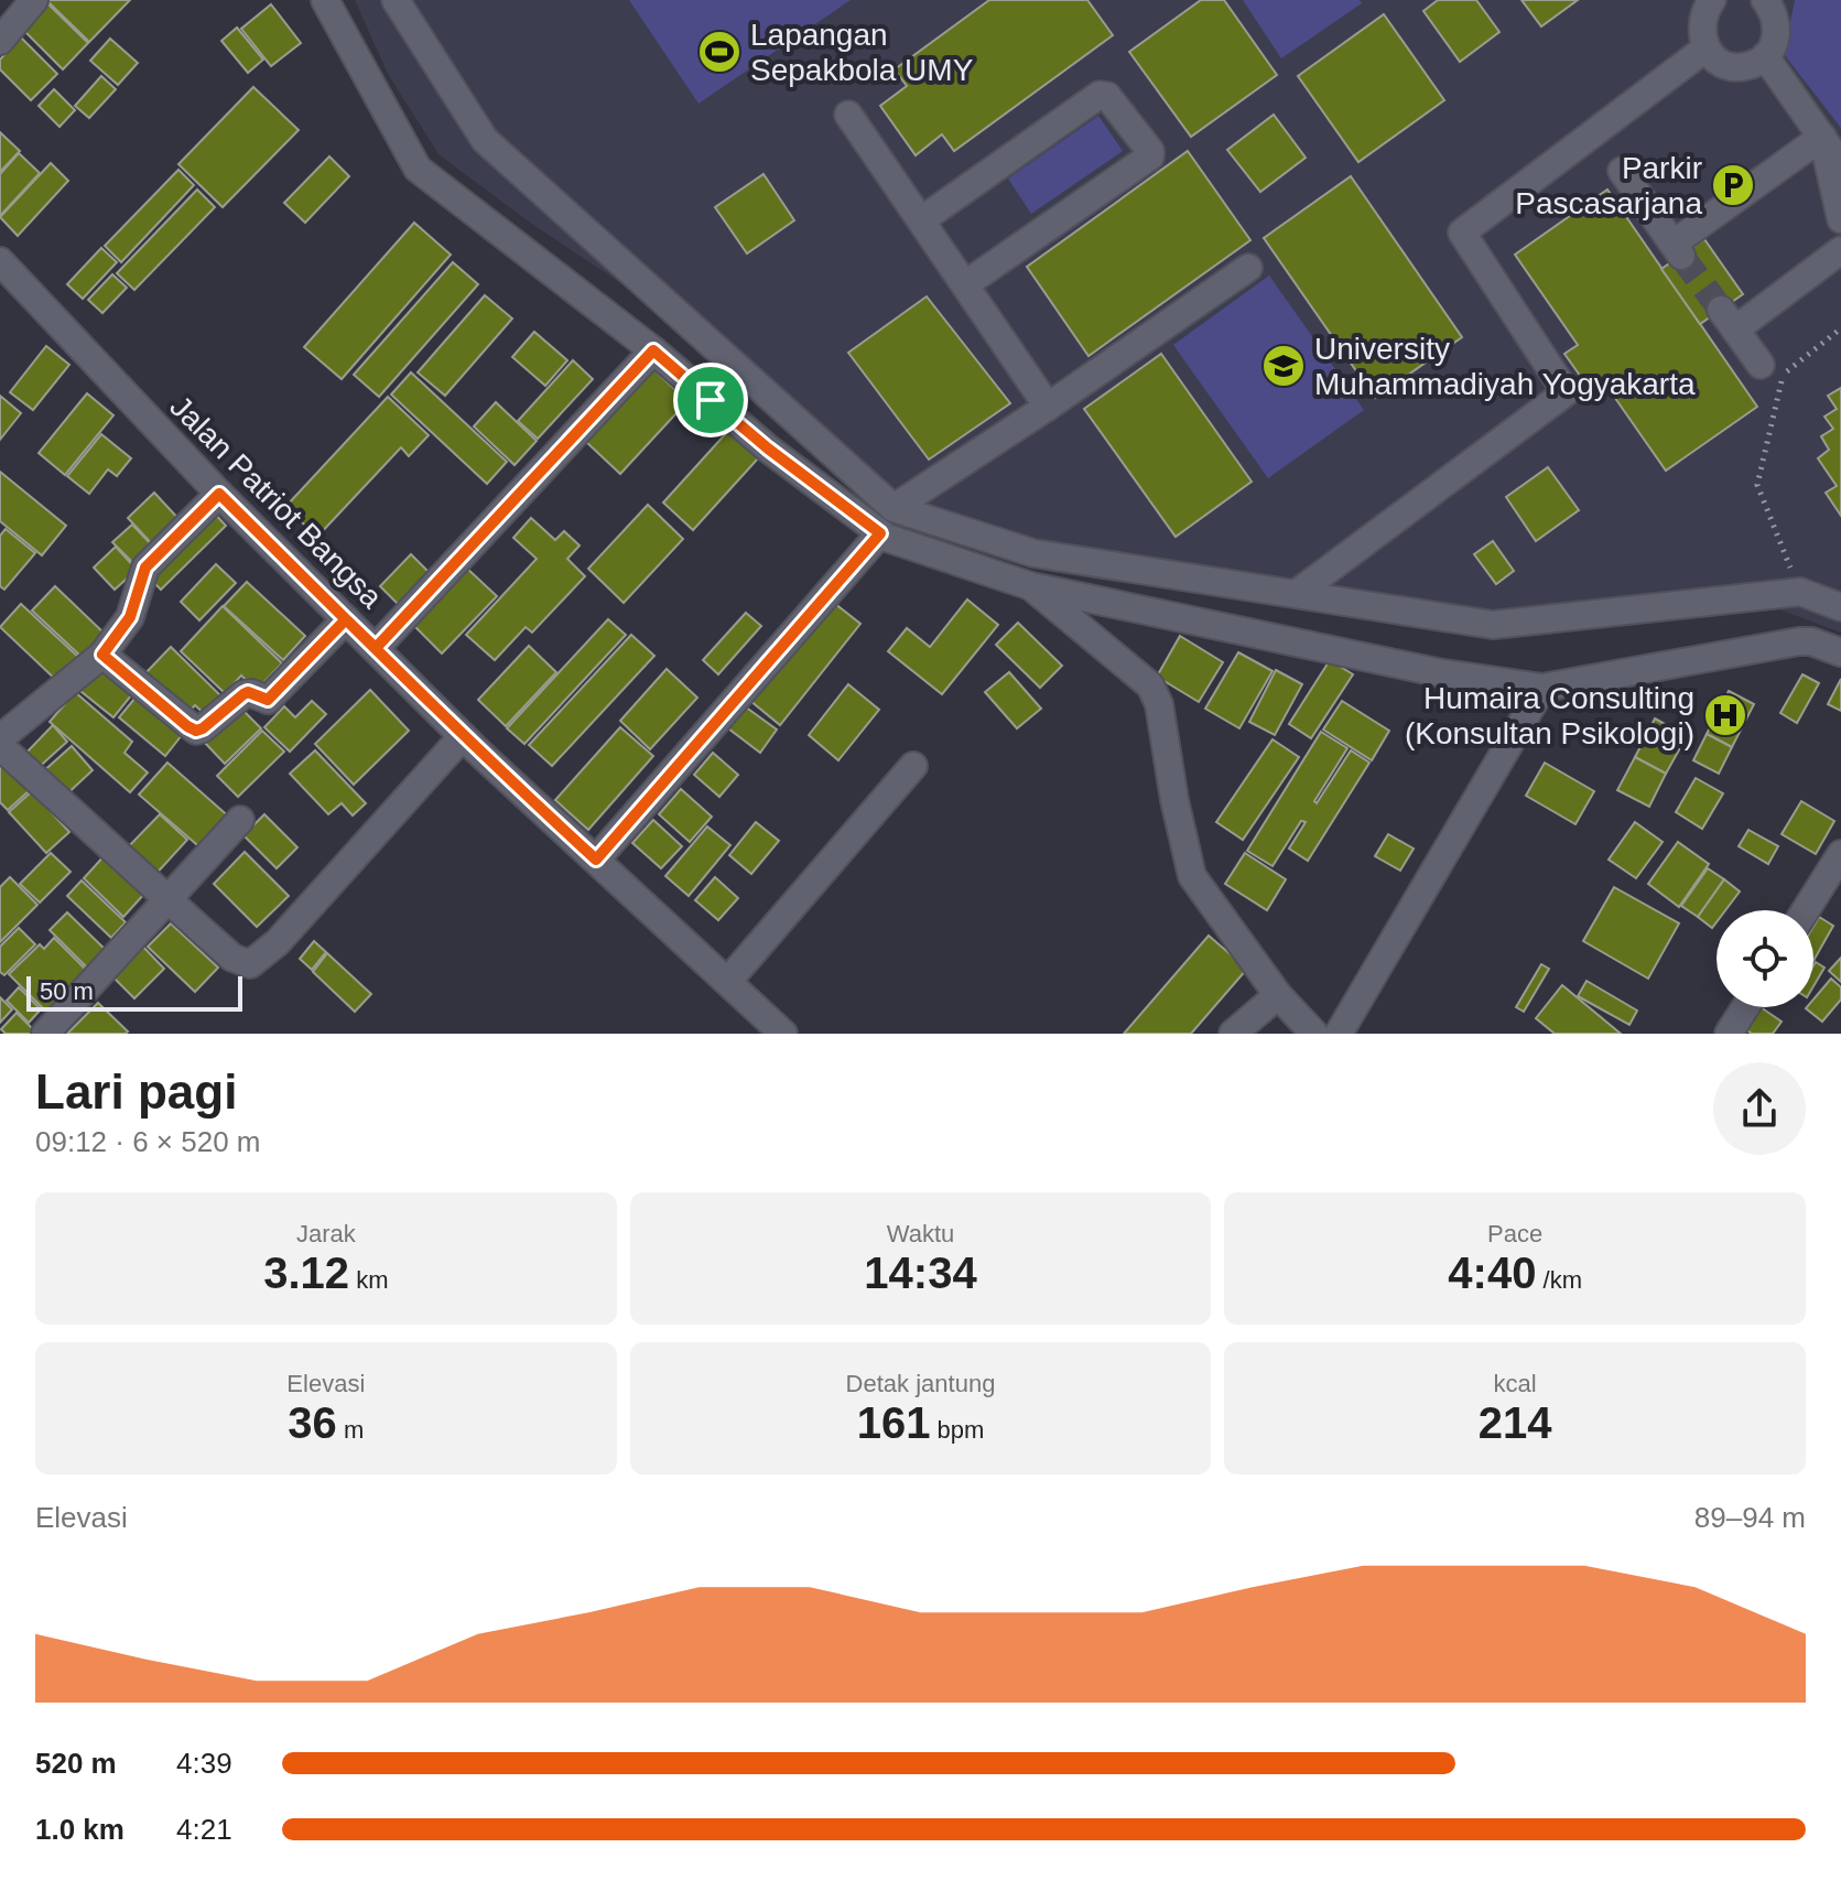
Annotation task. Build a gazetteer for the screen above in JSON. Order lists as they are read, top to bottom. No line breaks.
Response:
{"streets":{"street":["Jalan Patriot Bangsa"]},"places":{"sports":["Lapangan Sepakbola UMY"],"parking":["Parkir Pascasarjana"],"school or university":["University Muhammadiyah Yogyakarta"],"hospital":["Humaira Consulting (Konsultan Psikologi)"]},"scale_bar":"50 m","page":{"scale":"50 m","heading":["Lari pagi","09:12 · 6 × 520 m"],"stats":[["Jarak","3.12 km"],["Waktu","14:34"],["Pace","4:40 /km"],["Elevasi","36 m"],["Detak jantung","161 bpm"],["kcal","214"]],"chart":["Elevasi","89–94 m"],"list":[{"name":"520 m","note":"4:39"},{"name":"1.0 km","note":"4:21"}]}}
